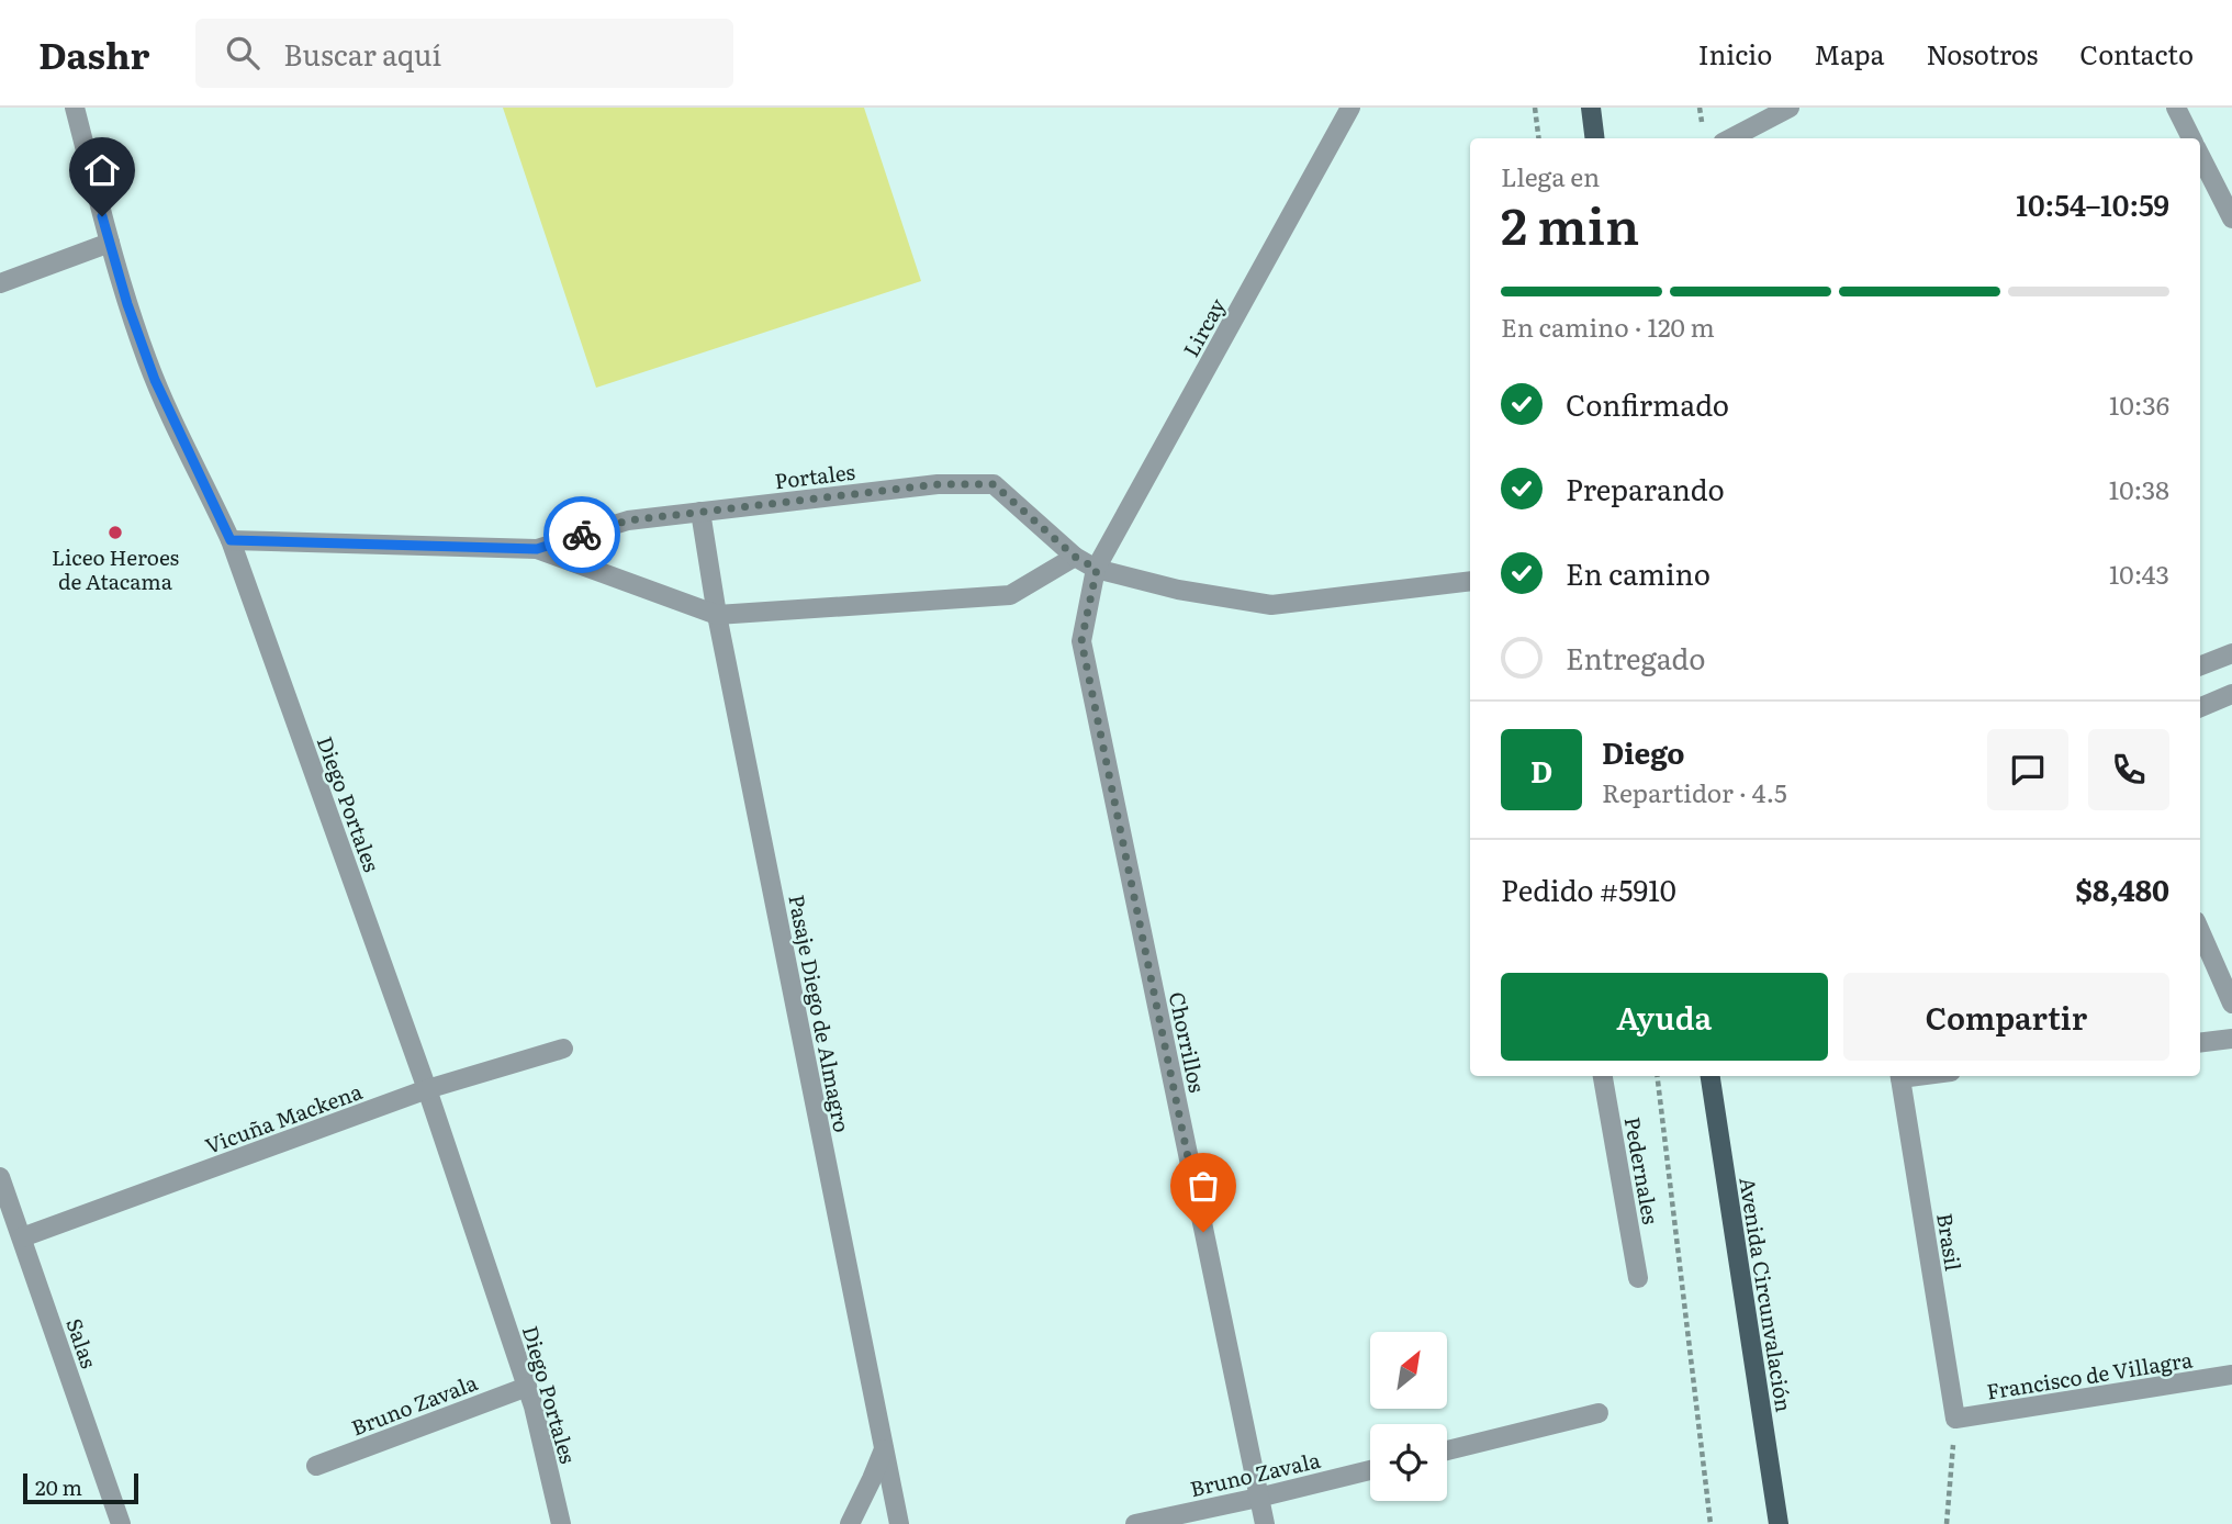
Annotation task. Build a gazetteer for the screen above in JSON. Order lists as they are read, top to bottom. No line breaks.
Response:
{"streets":{"main road":["Avenida Circunvalación"],"street":["Lircay","Portales","Diego Portales","Pasaje Diego de Almagro","Chorrillos","Vicuña Mackena","Pedernales","Brasil","Salas","Francisco de Villagra","Bruno Zavala"]},"crossings":[["Lircay","Portales"],["Lircay","Chorrillos"],["Portales","Diego Portales"],["Portales","Pasaje Diego de Almagro"],["Portales","Chorrillos"],["Diego Portales","Vicuña Mackena"],["Diego Portales","Bruno Zavala"],["Chorrillos","Bruno Zavala"],["Vicuña Mackena","Salas"],["Brasil","Francisco de Villagra"]],"places":["Liceo Heroes de Atacama"],"scale_bar":"20 m","north":"top right","page":{"header":"Dashr","search":"Buscar aquí","nav":["Inicio","Mapa","Nosotros","Contacto"],"heading":["2 min","Llega en","10:54–10:59"],"panel":["Diego","Repartidor · 4.5","Pedido #5910","$8,480"],"bar":"En camino · 120 m","list":[["Confirmado","10:36"],["Preparando","10:38"],["En camino","10:43"],"Entregado"],"round":"D","buttons":["Ayuda","Compartir"],"scale":"20 m"}}
